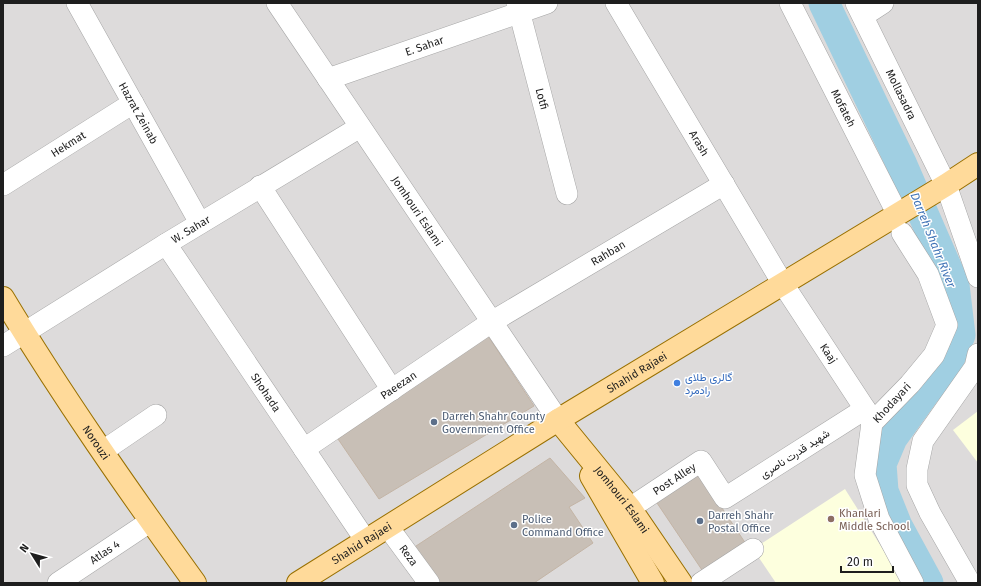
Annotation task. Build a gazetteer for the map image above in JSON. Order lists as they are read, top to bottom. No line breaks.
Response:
{"streets":{"main road":["Jomhouri Eslami","Shahid Rajaei","Norouzi"],"street":["E. Sahar","Mollasadra","Lotfi","Mofateh","Hazrat Zeinab","Arash","Hekmat","W. Sahar","Rahban","Kaaj","Paeezan","Shohada","Khodayari","شهید قدرت ناصری","Post Alley","Atlas 4","Reza"]},"crossings":[["E. Sahar","Lotfi"],["E. Sahar","Jomhouri Eslami"],["Mollasadra","Shahid Rajaei"],["Mofateh","Shahid Rajaei"],["Mofateh","Khodayari"],["Hazrat Zeinab","Hekmat"],["Hazrat Zeinab","W. Sahar"],["Arash","Rahban"],["Arash","Kaaj"],["Arash","Shahid Rajaei"],["Jomhouri Eslami","W. Sahar"],["Jomhouri Eslami","Rahban"],["Jomhouri Eslami","Shahid Rajaei"],["Jomhouri Eslami","Paeezan"],["Jomhouri Eslami","Post Alley"],["W. Sahar","Shohada"],["W. Sahar","Norouzi"],["Rahban","Paeezan"],["Kaaj","Shahid Rajaei"],["Kaaj","Khodayari"],["Kaaj","شهید قدرت ناصری"],["Shahid Rajaei","Shohada"],["Shahid Rajaei","Khodayari"],["Shahid Rajaei","Reza"],["Paeezan","Shohada"],["Khodayari","شهید قدرت ناصری"],["Norouzi","Atlas 4"],["شهید قدرت ناصری","Post Alley"]],"water":["Darreh Shahr River"],"places":["گالری طلای رادمرد","Darreh Shahr County Government Office","Khanlari Middle School","Darreh Shahr Postal Office","Police Command Office"],"scale_bar":"20 m","north":"top left"}
